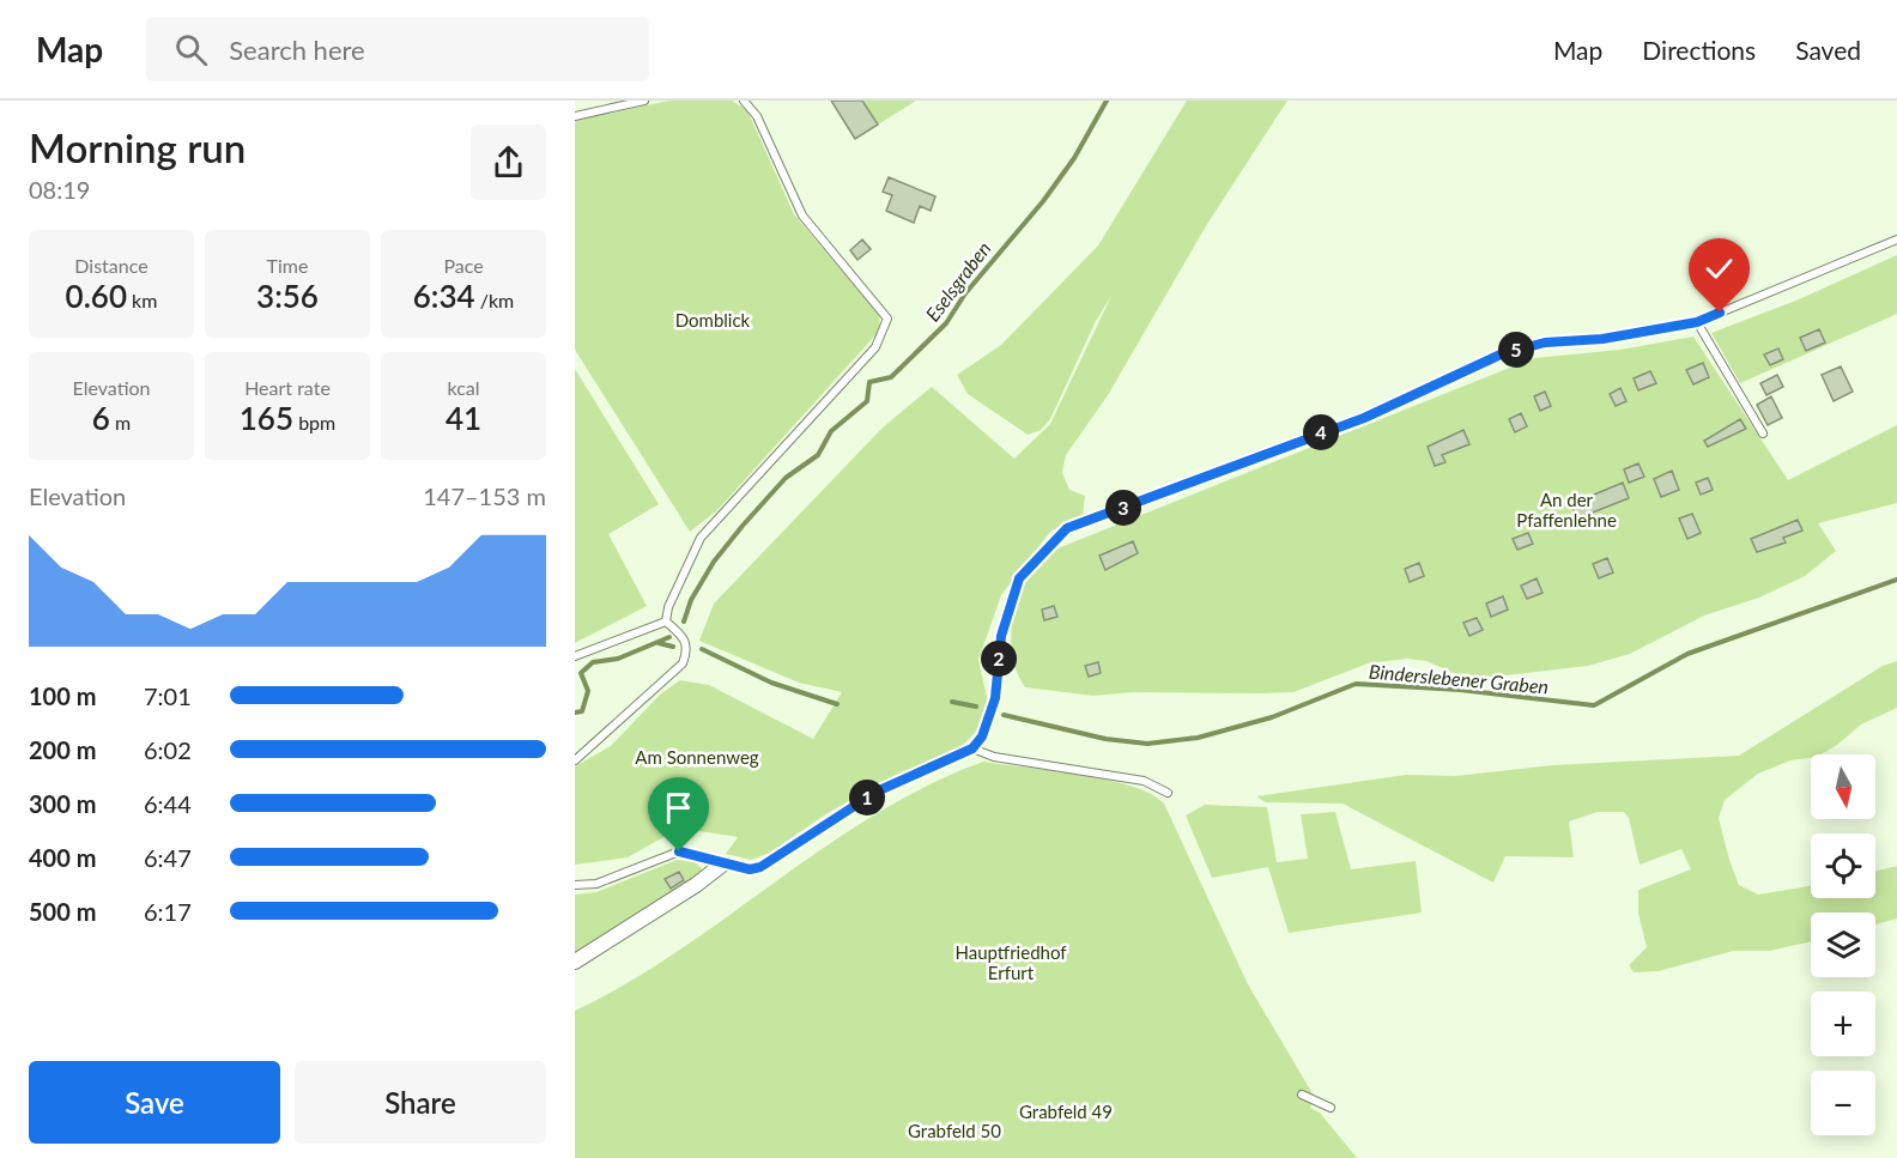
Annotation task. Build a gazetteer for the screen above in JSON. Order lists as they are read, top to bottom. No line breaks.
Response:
{"water":["Eselsgraben","Binderslebener Graben"],"parks":["Domblick","An der Pfaffenlehne","Am Sonnenweg","Hauptfriedhof Erfurt","Grabfeld 49","Grabfeld 50"],"north":"bottom","page":{"header":"Map","search":"Search here","nav":["Map","Directions","Saved"],"heading":["Morning run","08:19"],"stats":[["Distance","0.60 km"],["Time","3:56"],["Pace","6:34 /km"],["Elevation","6 m"],["Heart rate","165 bpm"],["kcal","41"]],"pins":["5","4","3","2","1"],"chart":["Elevation","147–153 m"],"list":[{"name":"100 m","note":"7:01"},{"name":"200 m","note":"6:02"},{"name":"300 m","note":"6:44"},{"name":"400 m","note":"6:47"},{"name":"500 m","note":"6:17"}],"map_buttons":["+","−"],"buttons":["Save","Share"]}}
